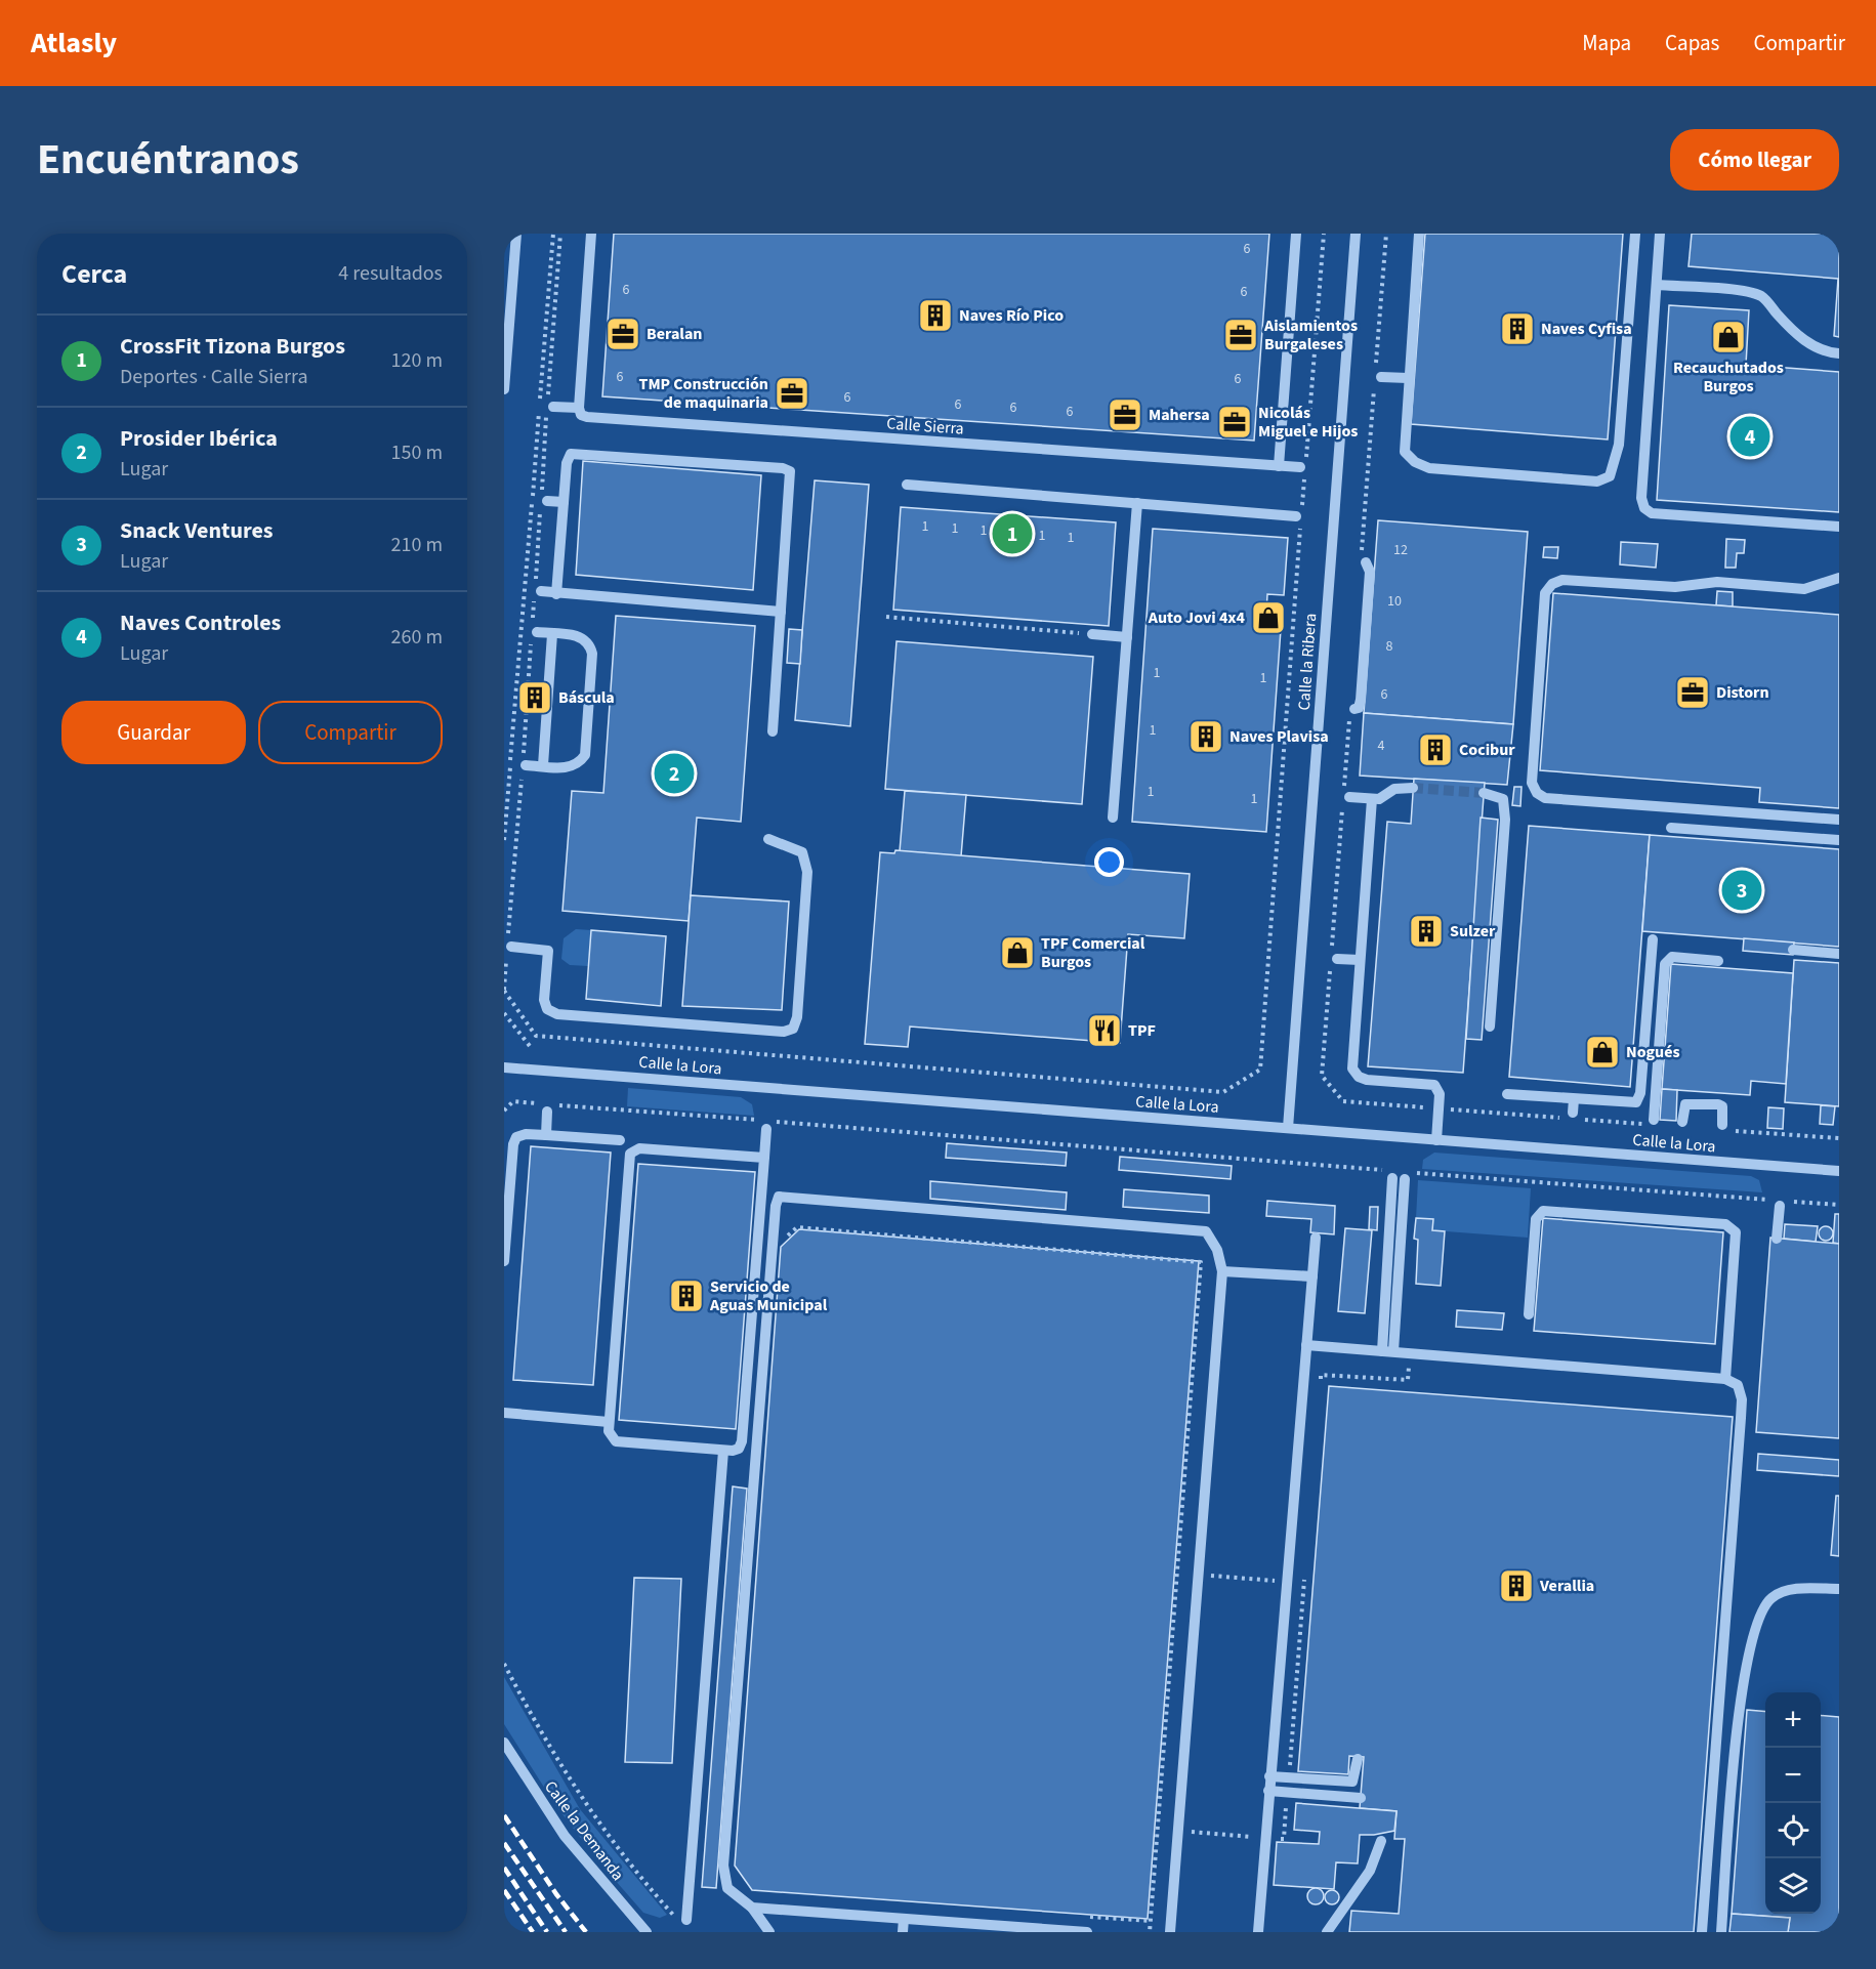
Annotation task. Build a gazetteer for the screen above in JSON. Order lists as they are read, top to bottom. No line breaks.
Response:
{"streets":{"street":["Calle Sierra","Calle la Ribera","Calle la Lora","Calle la Demanda"]},"crossings":[["Calle la Ribera","Calle la Lora"]],"places":{"building":["Naves Río Pico","Naves Cyfisa","Báscula","Naves Plavisa","Cocibur","Sulzer","Servicio de Aguas Municipal","Verallia"],"office":["Beralan","Aislamientos Burgaleses","TMP Construcción de maquinaria","Mahersa","Nicolás Miguel e Hijos","Distorn"],"shop":["Recauchutados Burgos","Auto Jovi 4x4","TPF Comercial Burgos","Nogués"],"restaurant":["TPF"]},"house_numbers":["6","6","6","6","6","6","6","6","6","1","1","1","1","1","12","10","8","1","1","6","1","4","1","1"],"page":{"header":"Atlasly","nav":["Mapa","Capas","Compartir"],"title":"Encuéntranos","buttons":["Cómo llegar",["Guardar","Compartir"]],"heading":["Cerca","4 resultados"],"list":[{"mark":"1","name":"CrossFit Tizona Burgos","note":"Deportes · Calle Sierra","value":"120 m"},{"mark":"2","name":"Prosider Ibérica","note":"Lugar","value":"150 m"},{"mark":"3","name":"Snack Ventures","note":"Lugar","value":"210 m"},{"mark":"4","name":"Naves Controles","note":"Lugar","value":"260 m"}],"pins":["4","1","2","3"],"map_buttons":["+","−"]}}
